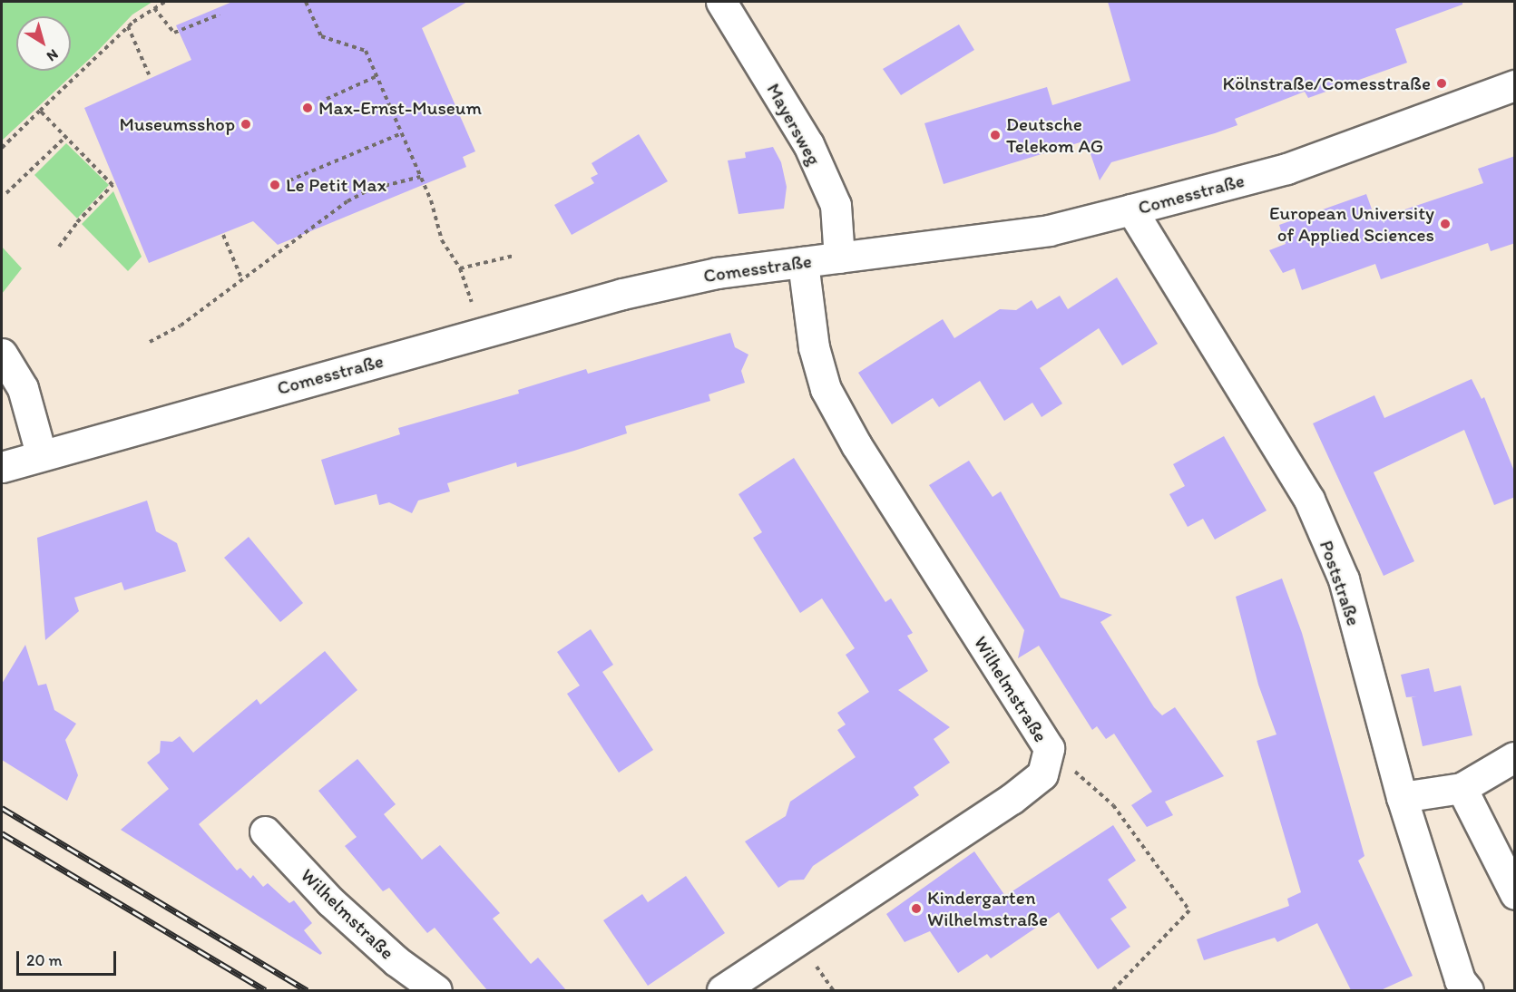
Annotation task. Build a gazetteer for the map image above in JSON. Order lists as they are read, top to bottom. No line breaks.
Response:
{"streets":{"street":["Mayersweg","Comesstraße","Poststraße","Wilhelmstraße"]},"crossings":[["Mayersweg","Comesstraße"],["Comesstraße","Poststraße"],["Comesstraße","Wilhelmstraße"]],"places":["Kölnstraße/Comesstraße","Max-Ernst-Museum","Museumsshop","Deutsche Telekom AG","Le Petit Max","European University of Applied Sciences","Kindergarten Wilhelmstraße"],"scale_bar":"20 m","north":"bottom right"}
